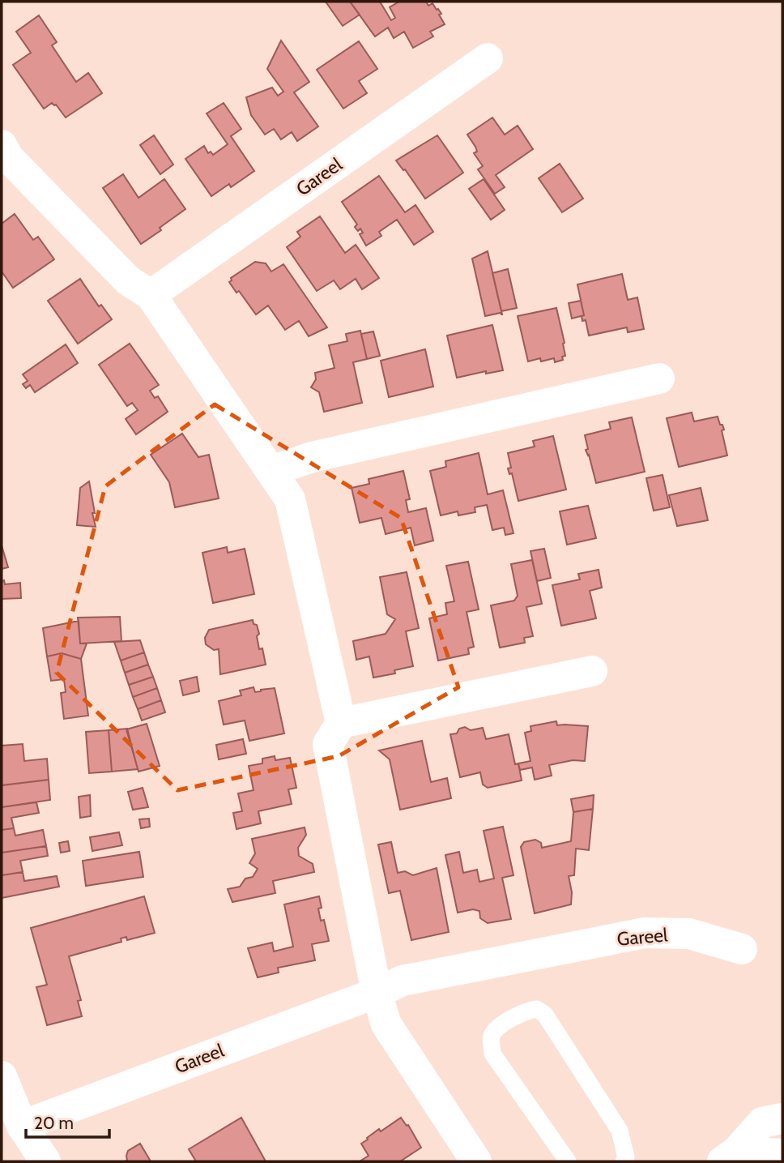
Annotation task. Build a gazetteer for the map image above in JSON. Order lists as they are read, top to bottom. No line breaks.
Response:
{"streets":{"street":["Gareel"]},"scale_bar":"20 m"}
